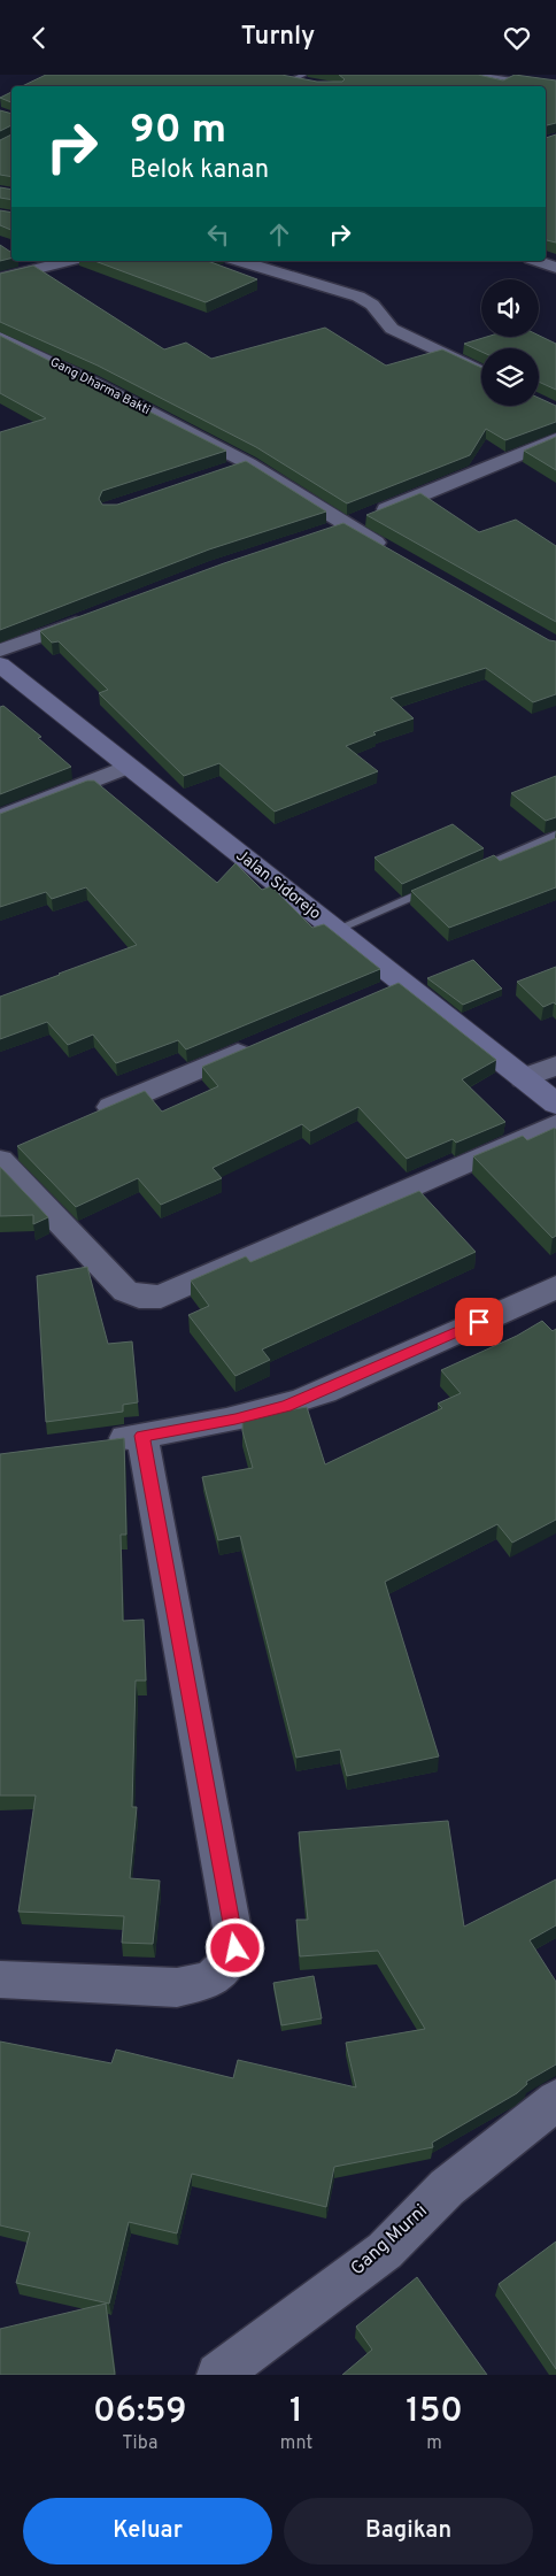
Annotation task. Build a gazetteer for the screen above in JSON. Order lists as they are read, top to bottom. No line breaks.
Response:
{"streets":{"street":["Gang Dharma Bakti","Jalan Sidorejo","Gang Murni"]},"page":{"header":"Turnly","turn":["90 m","Belok kanan"],"eta":["06:59","Tiba","1","mnt","150","m"],"buttons":["Keluar","Bagikan"]}}
